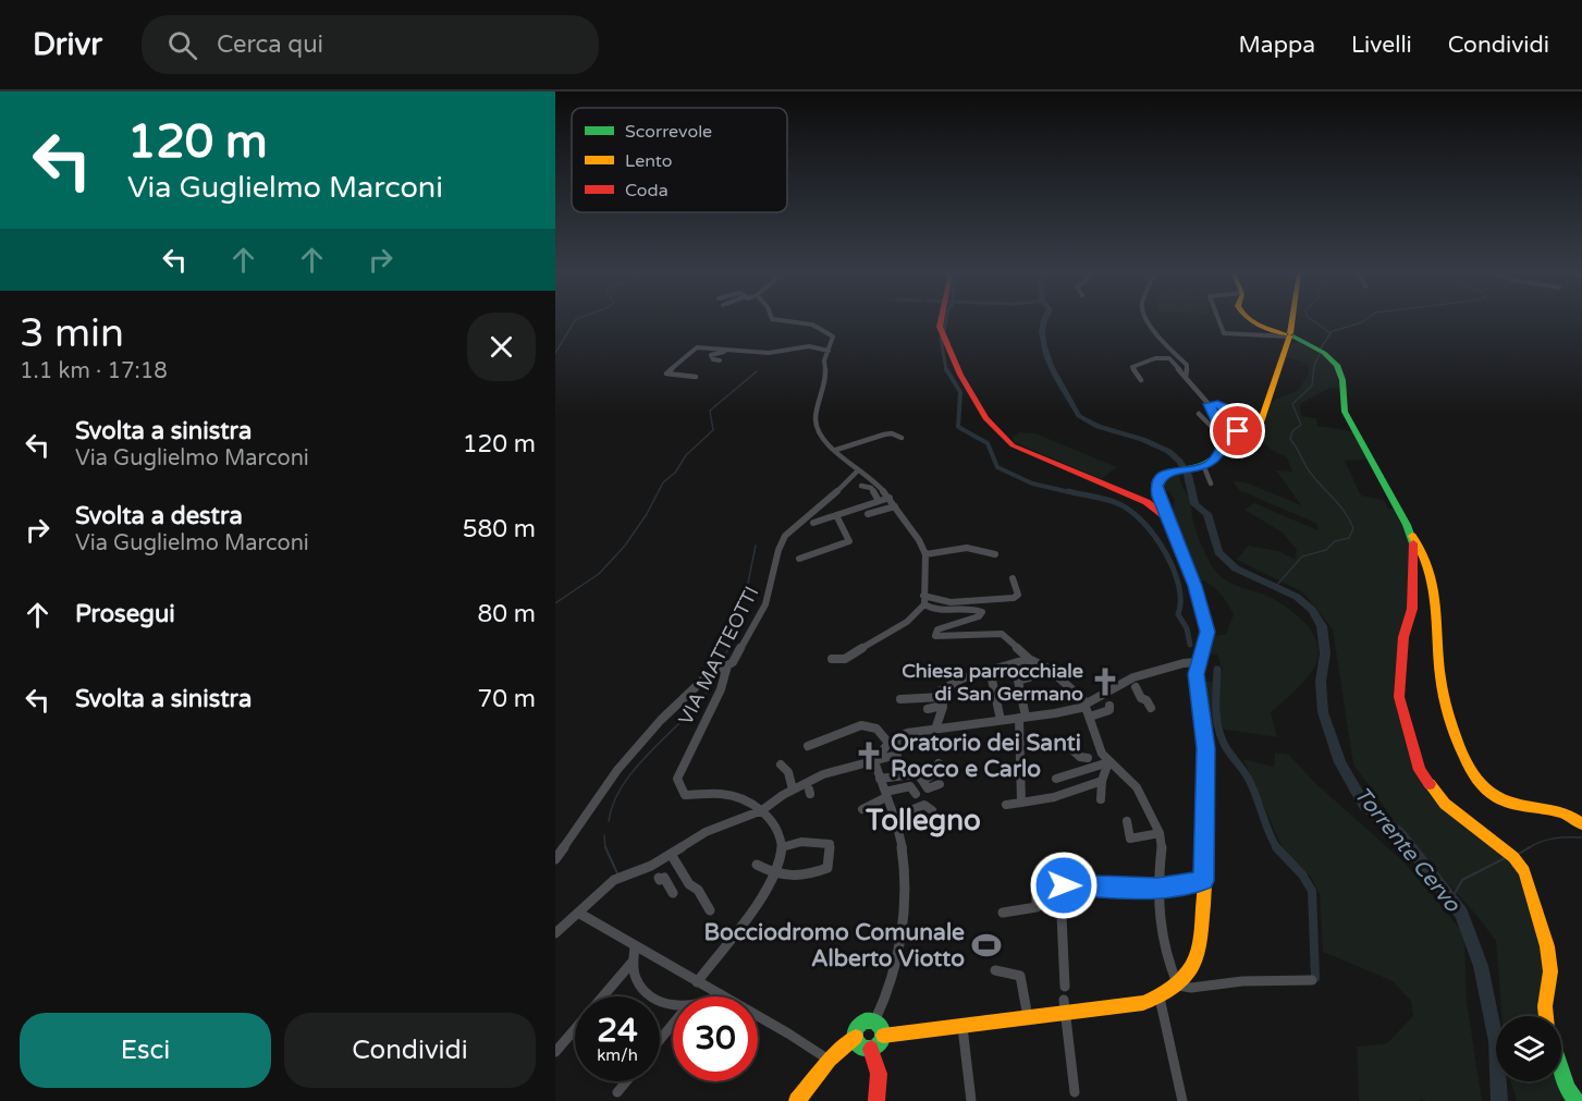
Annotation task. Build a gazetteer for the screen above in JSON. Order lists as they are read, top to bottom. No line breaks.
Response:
{"streets":{"street":["VIA MATTEOTTI"]},"districts":["Tollegno"],"water":["Torrente Cervo"],"places":{"church":["Chiesa parrocchiale di San Germano","Oratorio dei Santi Rocco e Carlo"],"sports":["Bocciodromo Comunale Alberto Viotto"]},"legend":["Scorrevole","Lento","Coda"],"page":{"header":"Drivr","search":"Cerca qui","nav":["Mappa","Livelli","Condividi"],"turn":["120 m","Via Guglielmo Marconi"],"heading":["3 min","1.1 km · 17:18"],"list":[{"name":"Svolta a sinistra","note":"Via Guglielmo Marconi","value":"120 m"},{"name":"Svolta a destra","note":"Via Guglielmo Marconi","value":"580 m"},{"name":"Prosegui","value":"80 m"},{"name":"Svolta a sinistra","value":"70 m"}],"speed":"24 km/h","limit":"30","buttons":["Esci","Condividi"]}}
